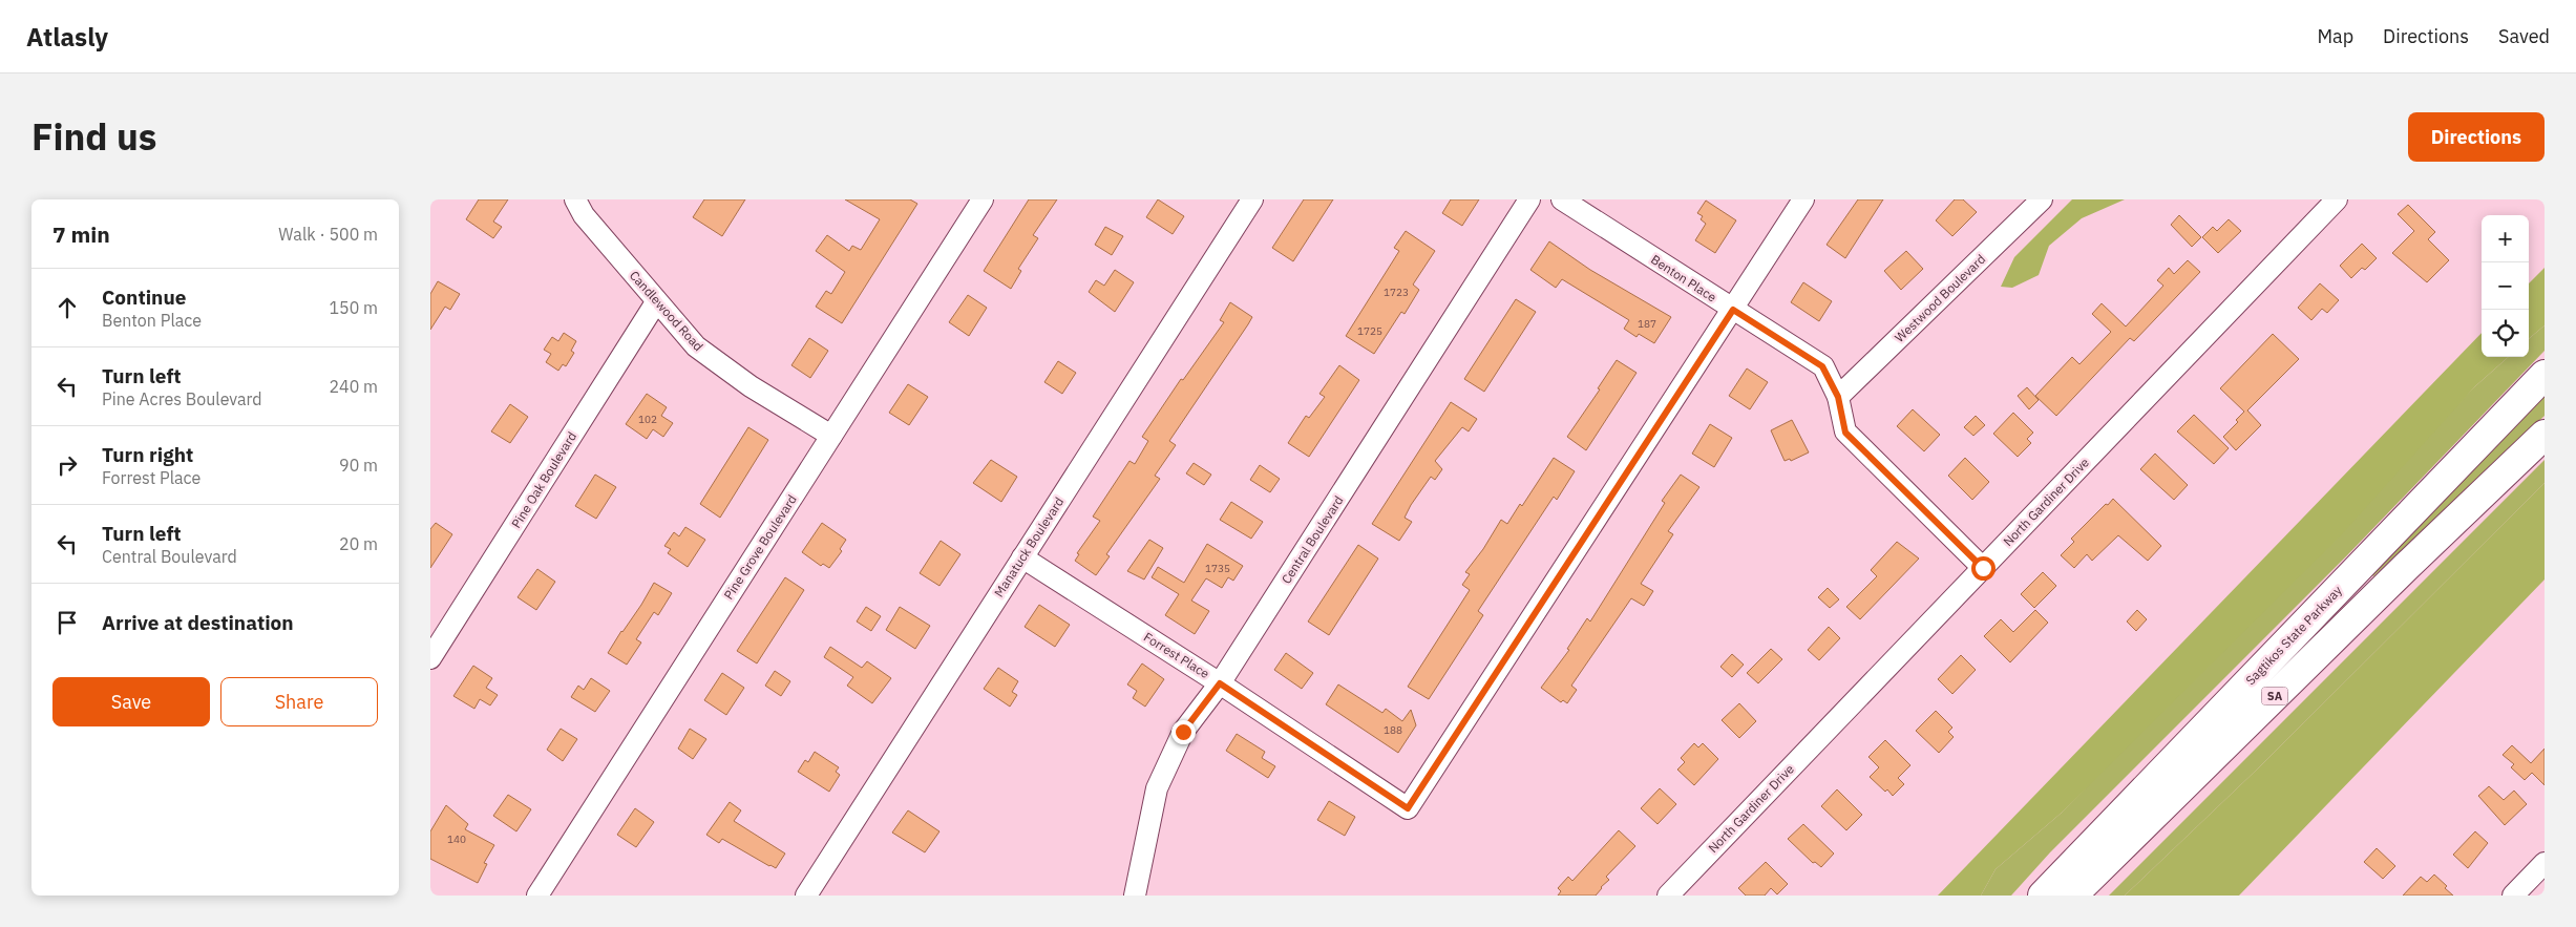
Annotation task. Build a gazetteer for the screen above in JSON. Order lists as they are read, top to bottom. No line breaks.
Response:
{"streets":{"highway":["Sagtikos State Parkway","SA"],"street":["Benton Place","Westwood Boulevard","Candlewood Road","Pine Oak Boulevard","North Gardiner Drive","Central Boulevard","Pine Grove Boulevard","Manatuck Boulevard","Forrest Place"]},"crossings":[["Benton Place","Westwood Boulevard"],["Benton Place","North Gardiner Drive"],["Benton Place","Forrest Place"],["Candlewood Road","Pine Oak Boulevard"],["Candlewood Road","Pine Grove Boulevard"],["Central Boulevard","Forrest Place"],["Manatuck Boulevard","Forrest Place"]],"house_numbers":["1723","187","1725","102","1735","188","140"],"page":{"header":"Atlasly","nav":["Map","Directions","Saved"],"title":"Find us","buttons":["Directions",["Save","Share"]],"heading":["7 min","Walk · 500 m"],"map_buttons":["+","−"],"list":[["Continue","Benton Place","150 m"],["Turn left","Pine Acres Boulevard","240 m"],["Turn right","Forrest Place","90 m"],["Turn left","Central Boulevard","20 m"],"Arrive at destination"]}}
